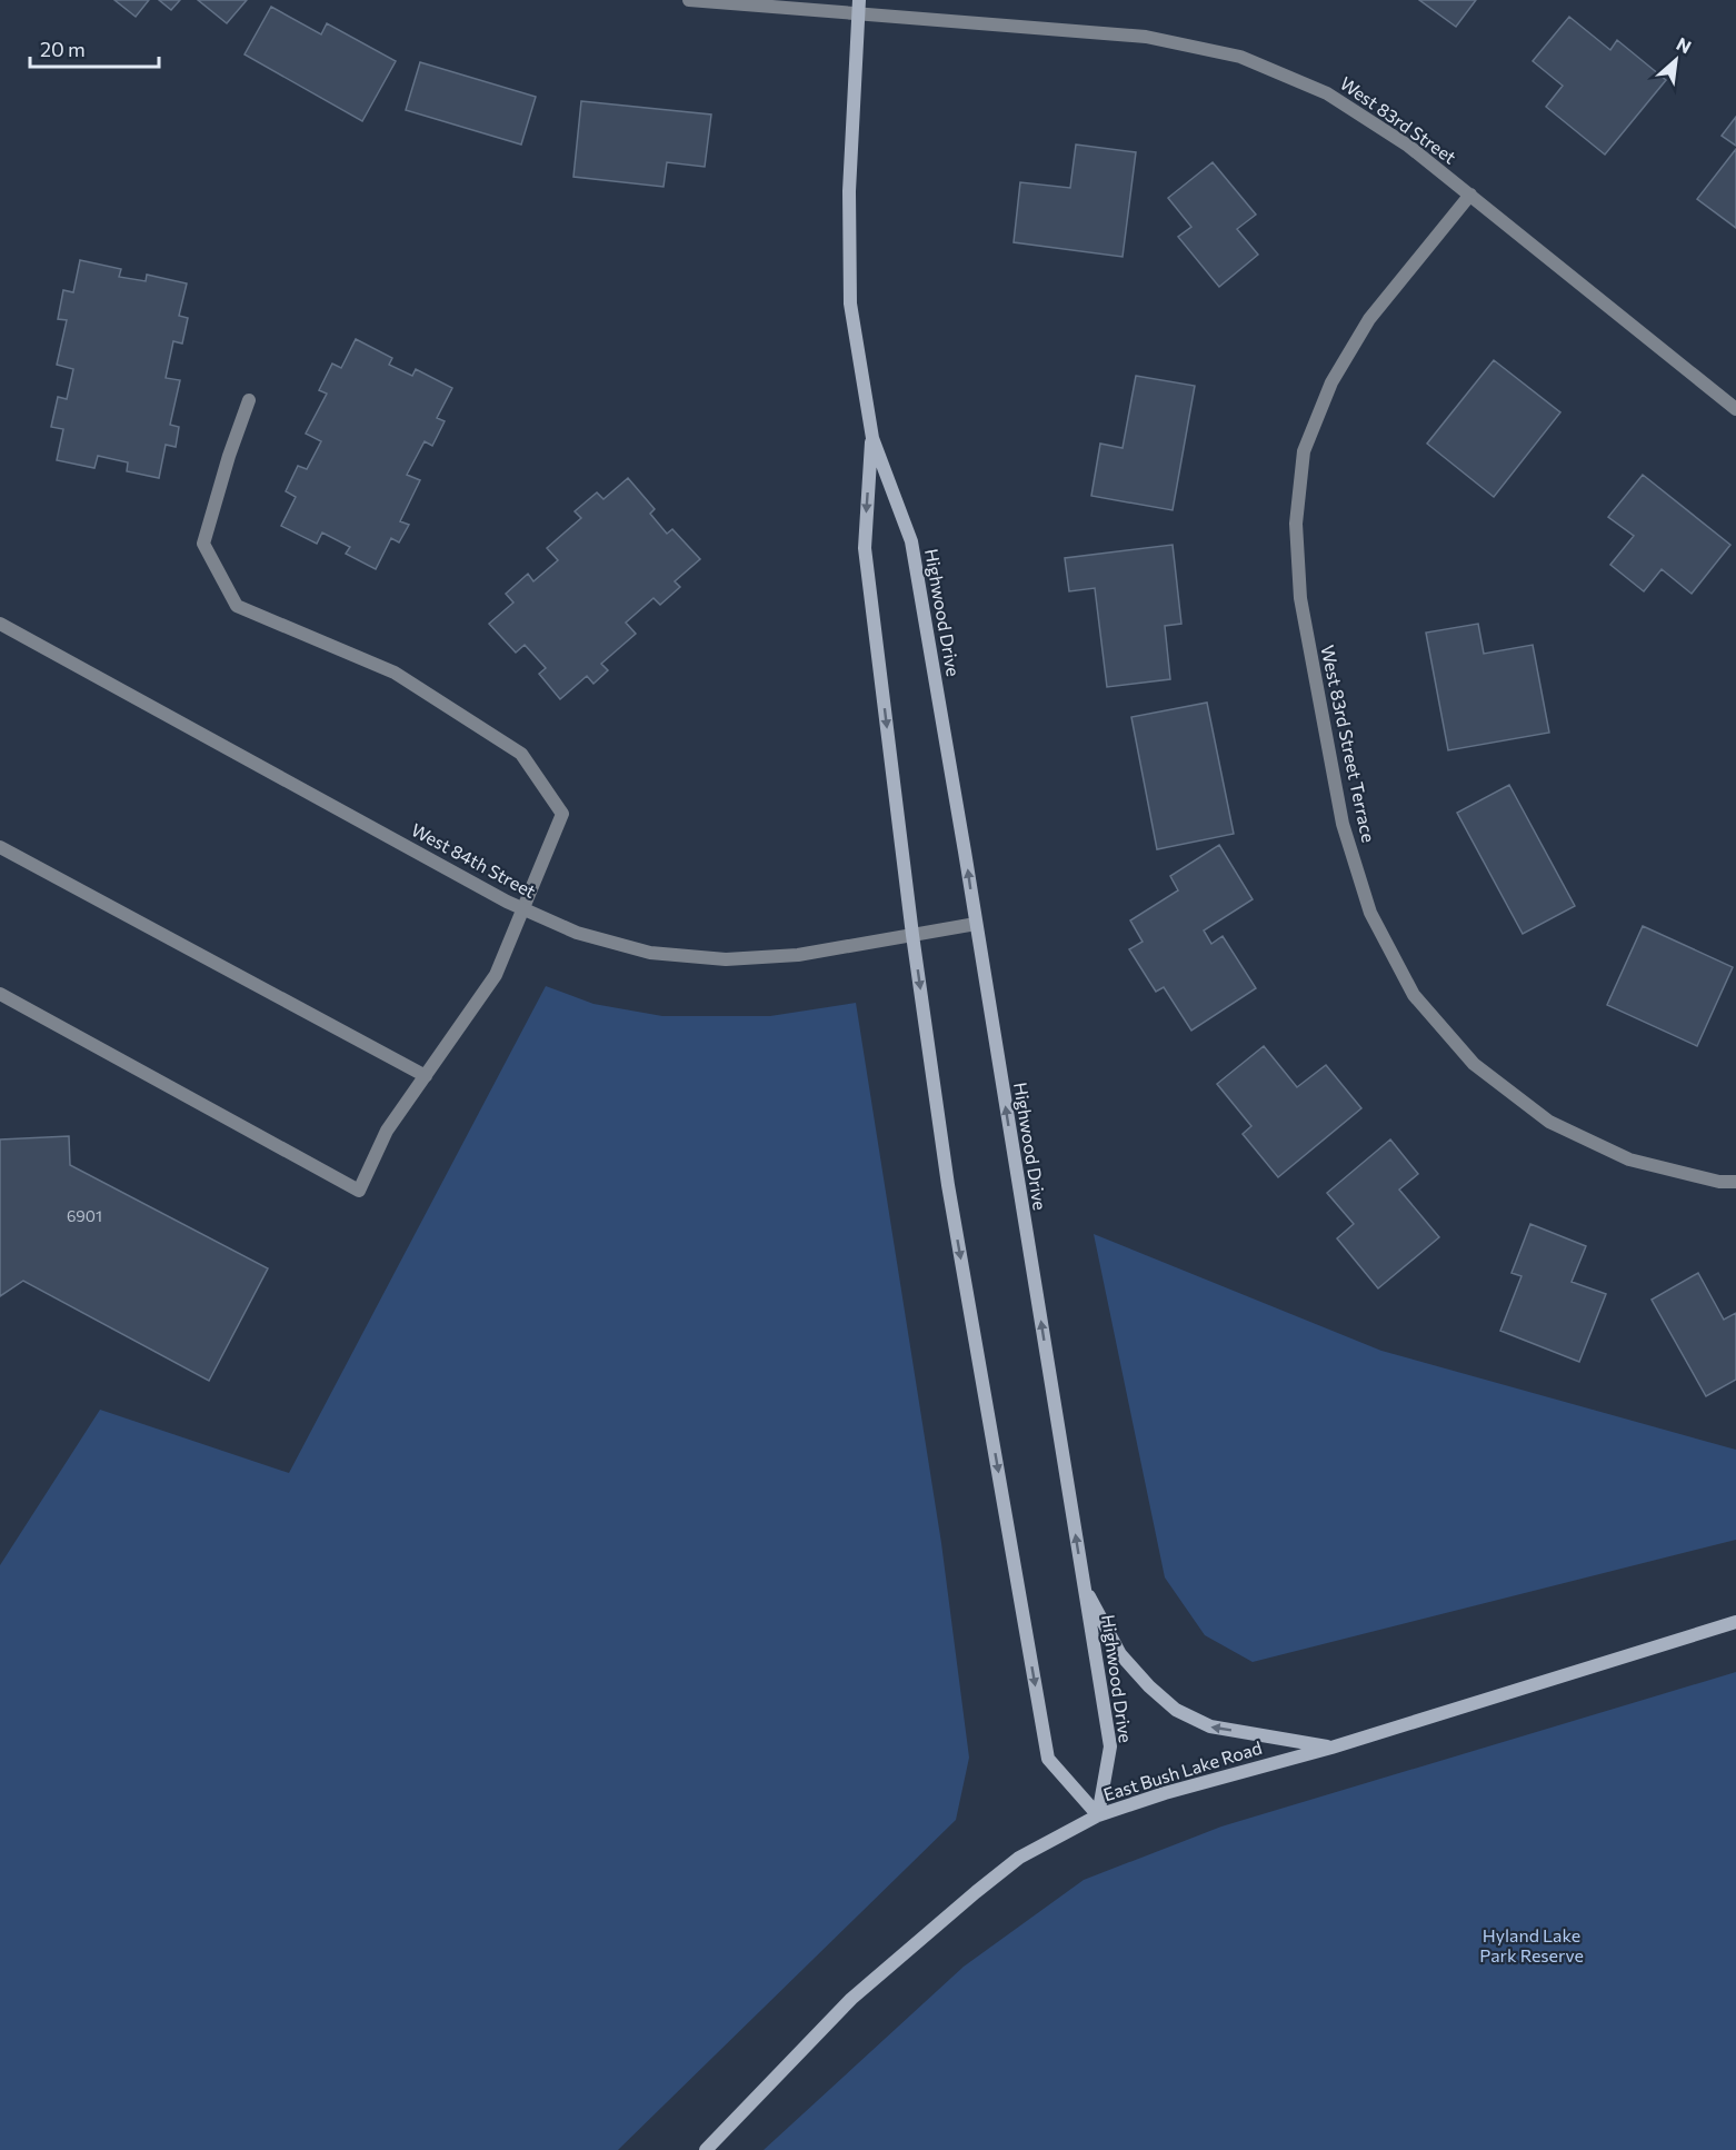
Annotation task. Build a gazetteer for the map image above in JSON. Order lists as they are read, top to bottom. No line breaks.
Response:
{"streets":{"street":["West 83rd Street","Highwood Drive","West 83rd Street Terrace","West 84th Street","East Bush Lake Road"]},"crossings":[["West 83rd Street","Highwood Drive"],["West 83rd Street","West 83rd Street Terrace"],["Highwood Drive","West 84th Street"],["Highwood Drive","East Bush Lake Road"]],"parks":["Hyland Lake Park Reserve"],"house_numbers":["6901"],"scale_bar":"20 m","north":"top right"}
